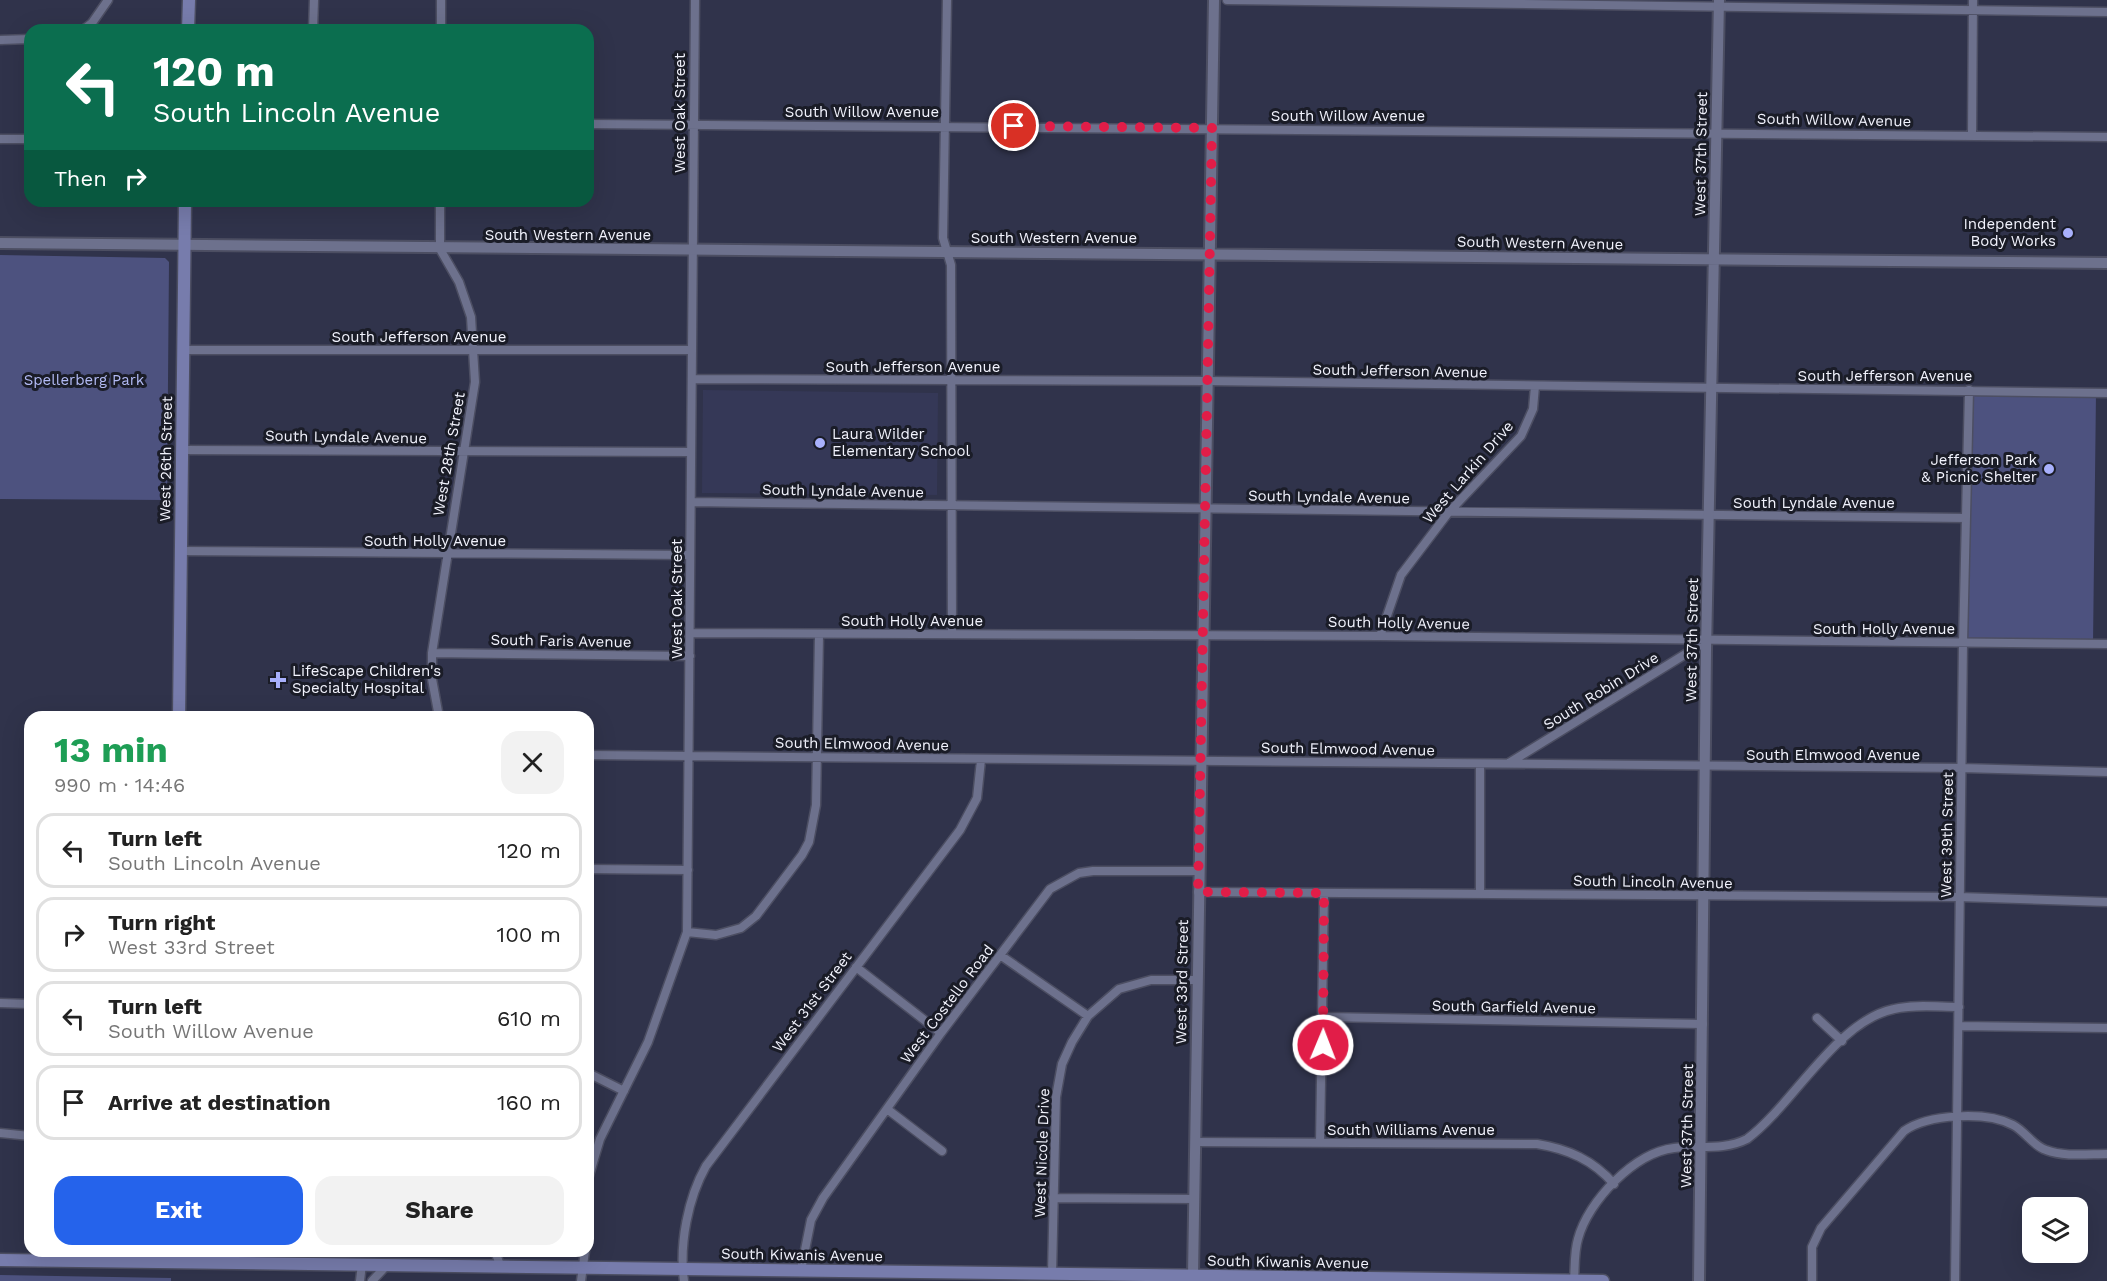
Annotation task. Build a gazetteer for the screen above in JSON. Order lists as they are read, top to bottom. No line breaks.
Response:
{"streets":{"main road":["West 26th Street","South Kiwanis Avenue"],"street":["South Willow Avenue","West Oak Street","West 37th Street","South Western Avenue","South Jefferson Avenue","South Lyndale Avenue","West 28th Street","West Larkin Drive","South Holly Avenue","South Faris Avenue","South Robin Drive","South Elmwood Avenue","West 39th Street","South Lincoln Avenue","West 33rd Street","West 31st Street","West Costello Road","South Garfield Avenue","South Williams Avenue","West Nicole Drive"]},"crossings":[["South Willow Avenue","West Oak Street"],["South Willow Avenue","West 37th Street"],["South Willow Avenue","West 33rd Street"],["West Oak Street","South Western Avenue"],["West Oak Street","South Jefferson Avenue"],["West Oak Street","South Lyndale Avenue"],["West Oak Street","South Holly Avenue"],["West Oak Street","South Faris Avenue"],["West Oak Street","South Elmwood Avenue"],["West 37th Street","South Western Avenue"],["West 37th Street","South Jefferson Avenue"],["West 37th Street","South Lyndale Avenue"],["West 37th Street","South Holly Avenue"],["West 37th Street","South Robin Drive"],["West 37th Street","South Elmwood Avenue"],["West 37th Street","South Lincoln Avenue"],["West 37th Street","South Garfield Avenue"],["South Western Avenue","West 28th Street"],["South Western Avenue","West 26th Street"],["South Western Avenue","West 33rd Street"],["South Jefferson Avenue","West 28th Street"],["South Jefferson Avenue","West 26th Street"],["South Jefferson Avenue","West Larkin Drive"],["South Jefferson Avenue","West 39th Street"],["South Jefferson Avenue","West 33rd Street"],["South Lyndale Avenue","West 28th Street"],["South Lyndale Avenue","West 26th Street"],["South Lyndale Avenue","West Larkin Drive"],["South Lyndale Avenue","West 39th Street"],["South Lyndale Avenue","West 33rd Street"],["West 28th Street","South Holly Avenue"],["West 28th Street","South Faris Avenue"],["West 26th Street","South Holly Avenue"],["West Larkin Drive","South Holly Avenue"],["South Holly Avenue","South Robin Drive"],["South Holly Avenue","West 39th Street"],["South Holly Avenue","West 33rd Street"],["South Robin Drive","South Elmwood Avenue"],["South Elmwood Avenue","West 39th Street"],["South Elmwood Avenue","West 33rd Street"],["South Elmwood Avenue","West 31st Street"],["West 39th Street","South Lincoln Avenue"],["South Lincoln Avenue","West 33rd Street"],["West 33rd Street","West Costello Road"],["West 33rd Street","South Williams Avenue"],["West 33rd Street","West Nicole Drive"],["West 33rd Street","South Kiwanis Avenue"],["West 31st Street","South Kiwanis Avenue"],["West Costello Road","South Kiwanis Avenue"],["West Nicole Drive","South Kiwanis Avenue"]],"parks":["Spellerberg Park"],"places":{"other":["Independent Body Works","Laura Wilder Elementary School","Jefferson Park & Picnic Shelter"],"health":["LifeScape Children's Specialty Hospital"]},"page":{"turn":["120 m","South Lincoln Avenue"],"then":"Then","heading":["13 min","990 m · 14:46"],"list":[{"name":"Turn left","note":"South Lincoln Avenue","value":"120 m"},{"name":"Turn right","note":"West 33rd Street","value":"100 m"},{"name":"Turn left","note":"South Willow Avenue","value":"610 m"},{"name":"Arrive at destination","value":"160 m"}],"buttons":["Exit","Share"]}}
